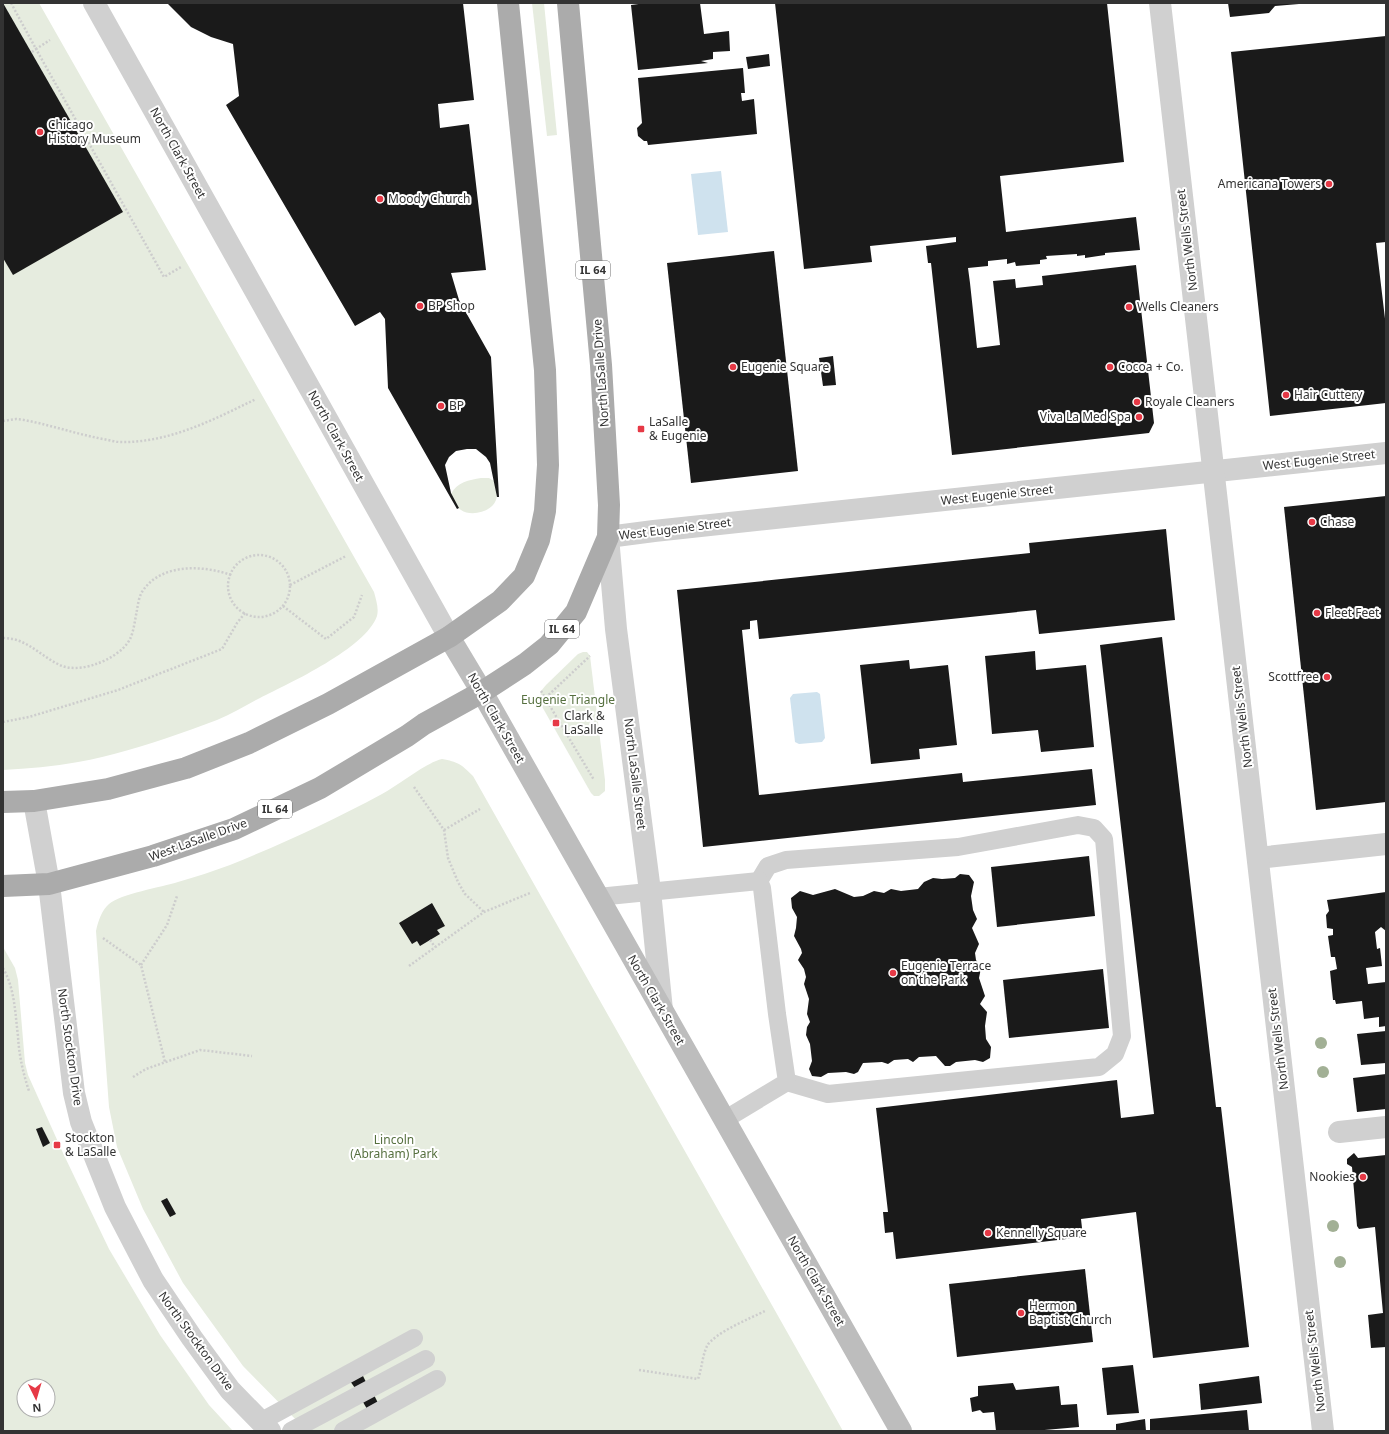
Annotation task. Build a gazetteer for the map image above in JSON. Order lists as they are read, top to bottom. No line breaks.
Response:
{"streets":{"main road":["North Clark Street","IL 64","North LaSalle Drive","West LaSalle Drive"],"street":["North Wells Street","West Eugenie Street","North LaSalle Street","North Stockton Drive"]},"crossings":[["North Clark Street","North LaSalle Drive"],["North Clark Street","North LaSalle Street"],["North Clark Street","West LaSalle Drive"],["North Wells Street","West Eugenie Street"],["North LaSalle Drive","West Eugenie Street"],["North LaSalle Drive","North LaSalle Street"],["North LaSalle Drive","West LaSalle Drive"],["West Eugenie Street","North LaSalle Street"],["West LaSalle Drive","North Stockton Drive"]],"parks":["Eugenie Triangle","Lincoln (Abraham) Park"],"places":{"other":["Chicago History Museum","Americana Towers","Moody Church","BP Shop","Wells Cleaners","Eugenie Square","Cocoa + Co.","Hair Cuttery","Royale Cleaners","BP","Viva La Med Spa","Chase","Fleet Feet","Scottfree","Eugenie Terrace on the Park","Nookies","Kennelly Square","Hermon Baptist Church"],"transit":["LaSalle & Eugenie","Clark & LaSalle","Stockton & LaSalle"]},"north":"bottom"}
